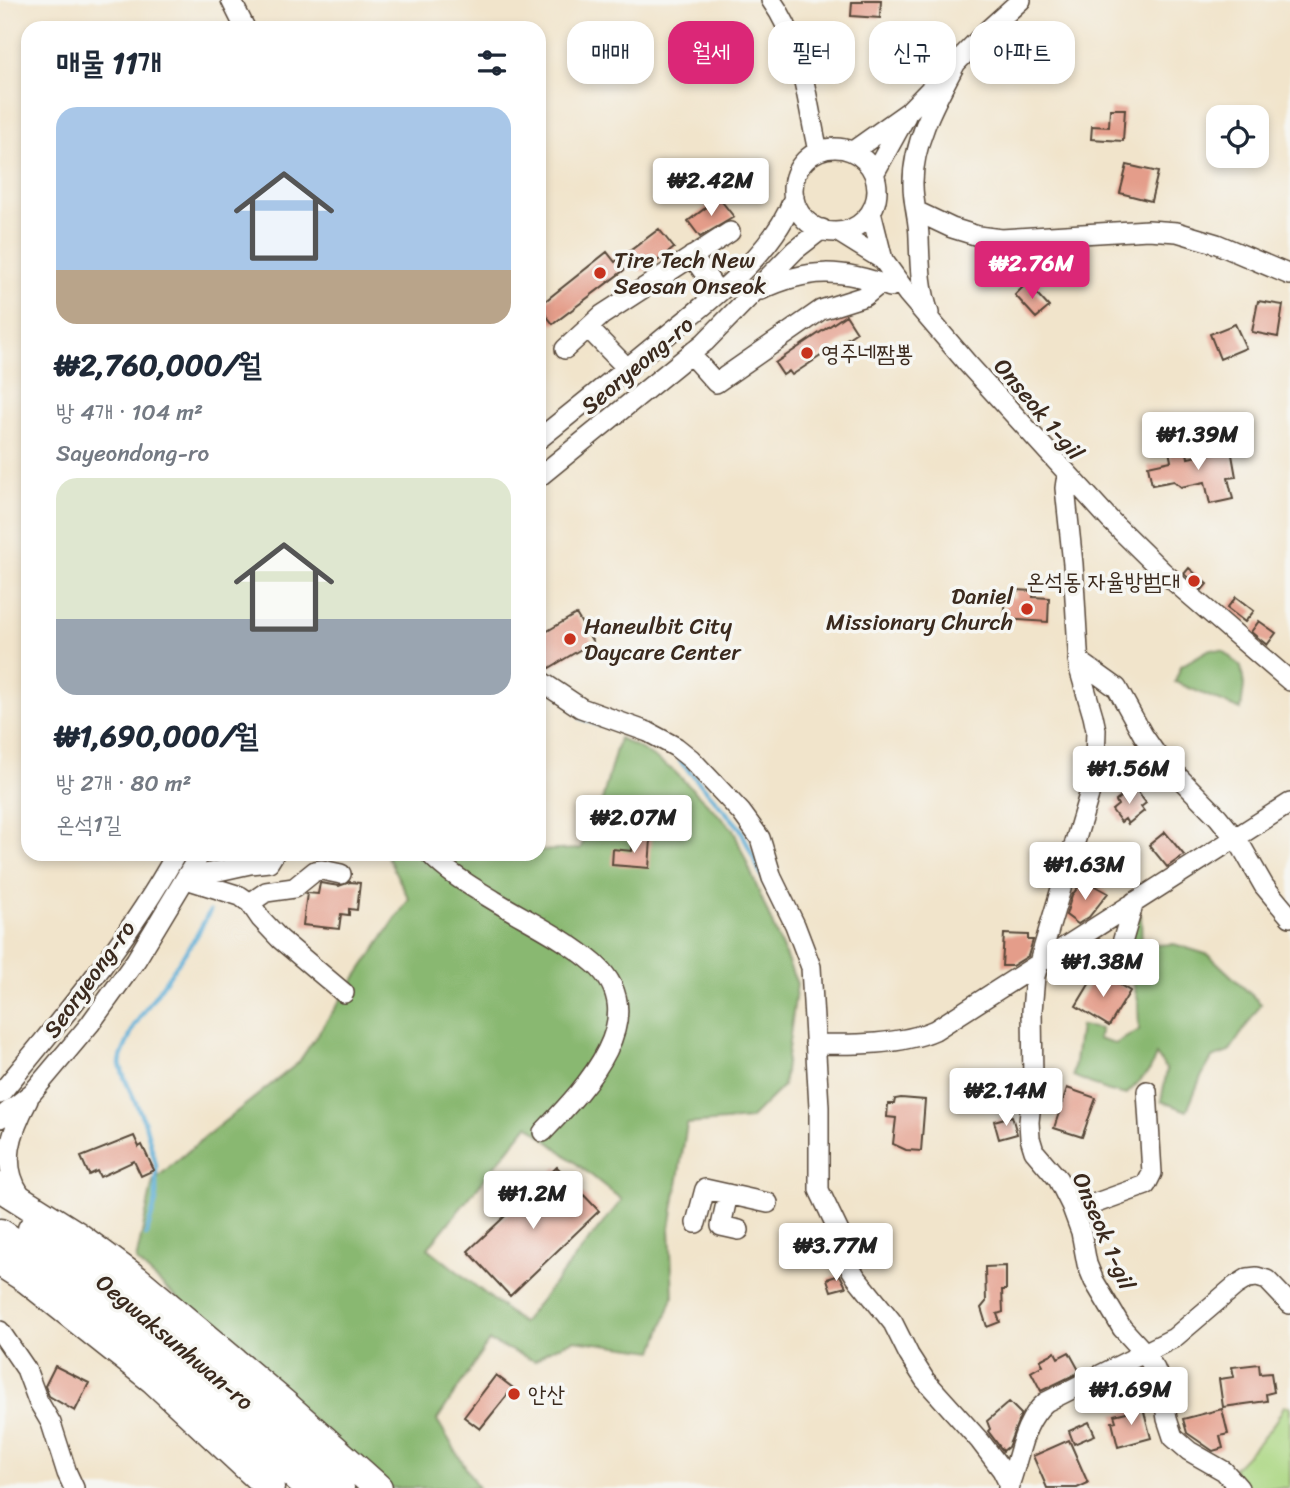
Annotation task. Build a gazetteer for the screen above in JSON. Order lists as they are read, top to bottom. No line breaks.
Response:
{"streets":{"highway":["Oegwaksunhwan-ro"],"street":["Seoryeong-ro","Onseok 1-gil"]},"places":["Tire Tech New Seosan Onseok","영주네짬뽕","온석동 자율방범대","Daniel Missionary Church","Haneulbit City Daycare Center","안산"],"page":{"chip":["매매","월세","필터","신규","아파트"],"heading":"매물 11개","list":[{"name":"₩2,760,000/월","note":"방 4개 · 104 m² · Sayeondong-ro"},{"name":"₩1,690,000/월","note":"방 2개 · 80 m² · 온석1길"}],"price":["₩2.42M","₩2.76M","₩1.39M","₩1.56M","₩2.07M","₩1.63M","₩1.38M","₩2.14M","₩1.2M","₩3.77M","₩1.69M"]}}
